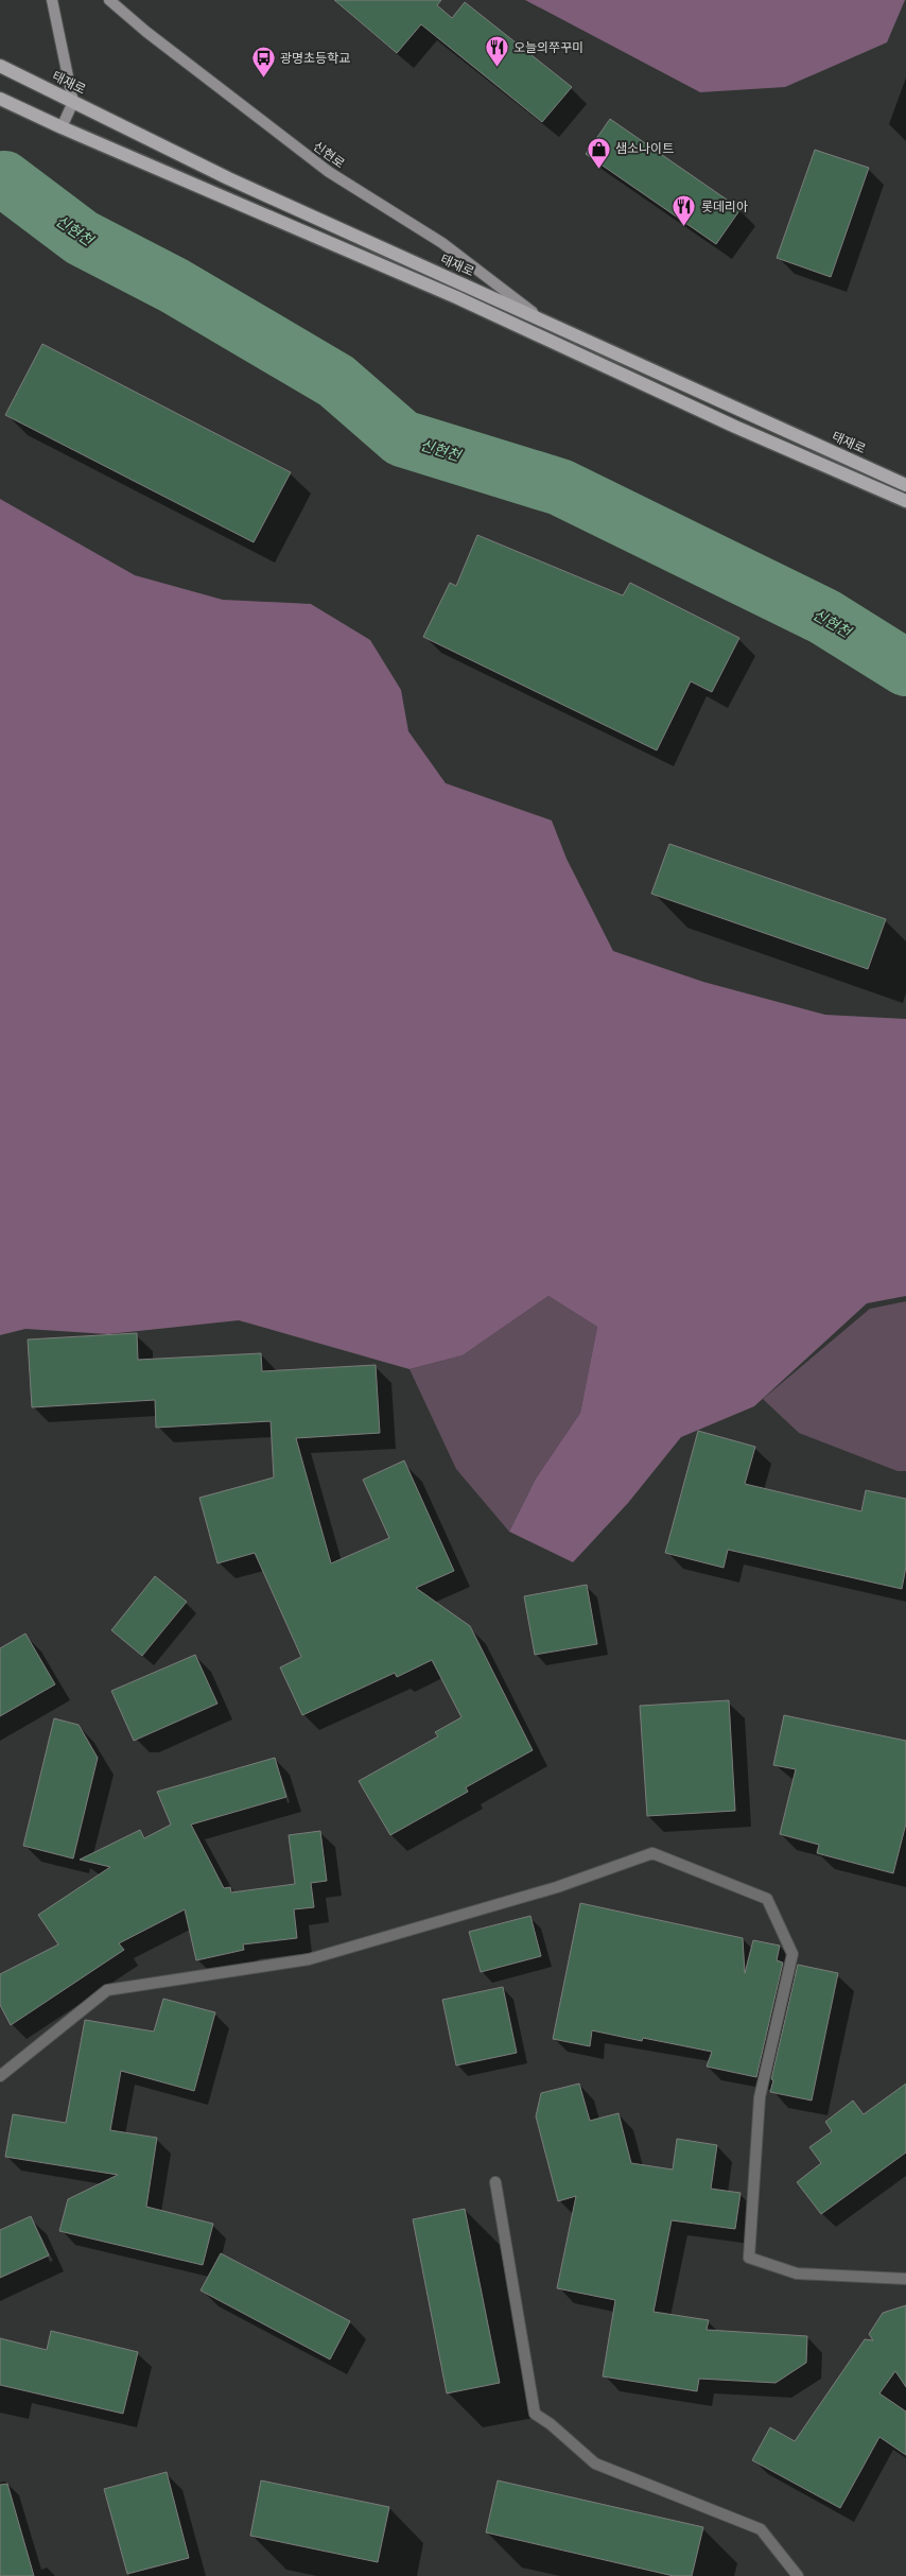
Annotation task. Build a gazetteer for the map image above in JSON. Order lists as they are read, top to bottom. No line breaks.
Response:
{"streets":{"main road":["태재로","신현로"]},"crossings":[["태재로","신현로"]],"water":["신현천"],"places":{"restaurant":["오늘의쭈꾸미","롯데리아"],"bus stop":["광명초등학교"],"shop":["샘소나이트"]}}
